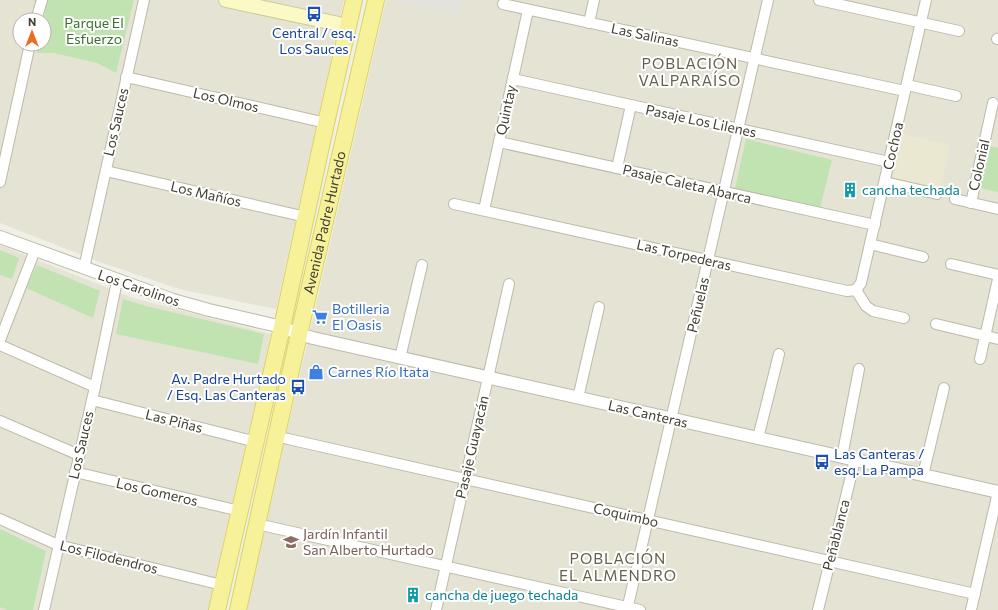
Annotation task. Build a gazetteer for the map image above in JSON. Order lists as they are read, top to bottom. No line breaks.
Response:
{"streets":{"main road":["Avenida Padre Hurtado"],"street":["Las Salinas","Los Olmos","Quintay","Pasaje Los Lilenes","Los Sauces","Cochoa","Colonial","Pasaje Caleta Abarca","Los Mañíos","Las Torpederas","Los Carolinos","Peñuelas","Las Canteras","Las Piñas","Pasaje Guayacán","Los Gomeros","Coquimbo","Peñablanca","Los Filodendros"]},"crossings":[["Las Salinas","Quintay"],["Las Salinas","Cochoa"],["Las Salinas","Peñuelas"],["Los Olmos","Los Sauces"],["Los Olmos","Avenida Padre Hurtado"],["Quintay","Pasaje Los Lilenes"],["Quintay","Pasaje Caleta Abarca"],["Quintay","Las Torpederas"],["Pasaje Los Lilenes","Cochoa"],["Pasaje Los Lilenes","Peñuelas"],["Los Sauces","Los Mañíos"],["Los Sauces","Los Carolinos"],["Los Sauces","Las Piñas"],["Los Sauces","Los Gomeros"],["Los Sauces","Los Filodendros"],["Cochoa","Pasaje Caleta Abarca"],["Cochoa","Las Torpederas"],["Pasaje Caleta Abarca","Peñuelas"],["Los Mañíos","Avenida Padre Hurtado"],["Avenida Padre Hurtado","Los Carolinos"],["Avenida Padre Hurtado","Las Canteras"],["Avenida Padre Hurtado","Las Piñas"],["Avenida Padre Hurtado","Los Gomeros"],["Avenida Padre Hurtado","Coquimbo"],["Avenida Padre Hurtado","Los Filodendros"],["Las Torpederas","Peñuelas"],["Los Carolinos","Las Canteras"],["Peñuelas","Las Canteras"],["Peñuelas","Coquimbo"],["Las Canteras","Pasaje Guayacán"],["Las Canteras","Peñablanca"],["Pasaje Guayacán","Coquimbo"],["Coquimbo","Peñablanca"]],"districts":["POBLACIÓN VALPARAÍSO","POBLACIÓN EL ALMENDRO"],"parks":["Parque El Esfuerzo"],"places":{"bus stop":["Central / esq. Los Sauces","Av. Padre Hurtado / Esq. Las Canteras","Las Canteras / esq. La Pampa"],"building":["cancha techada","cancha de juego techada"],"supermarket":["Botilleria El Oasis"],"shop":["Carnes Río Itata"],"school or university":["Jardín Infantil San Alberto Hurtado"]},"north":"top"}
